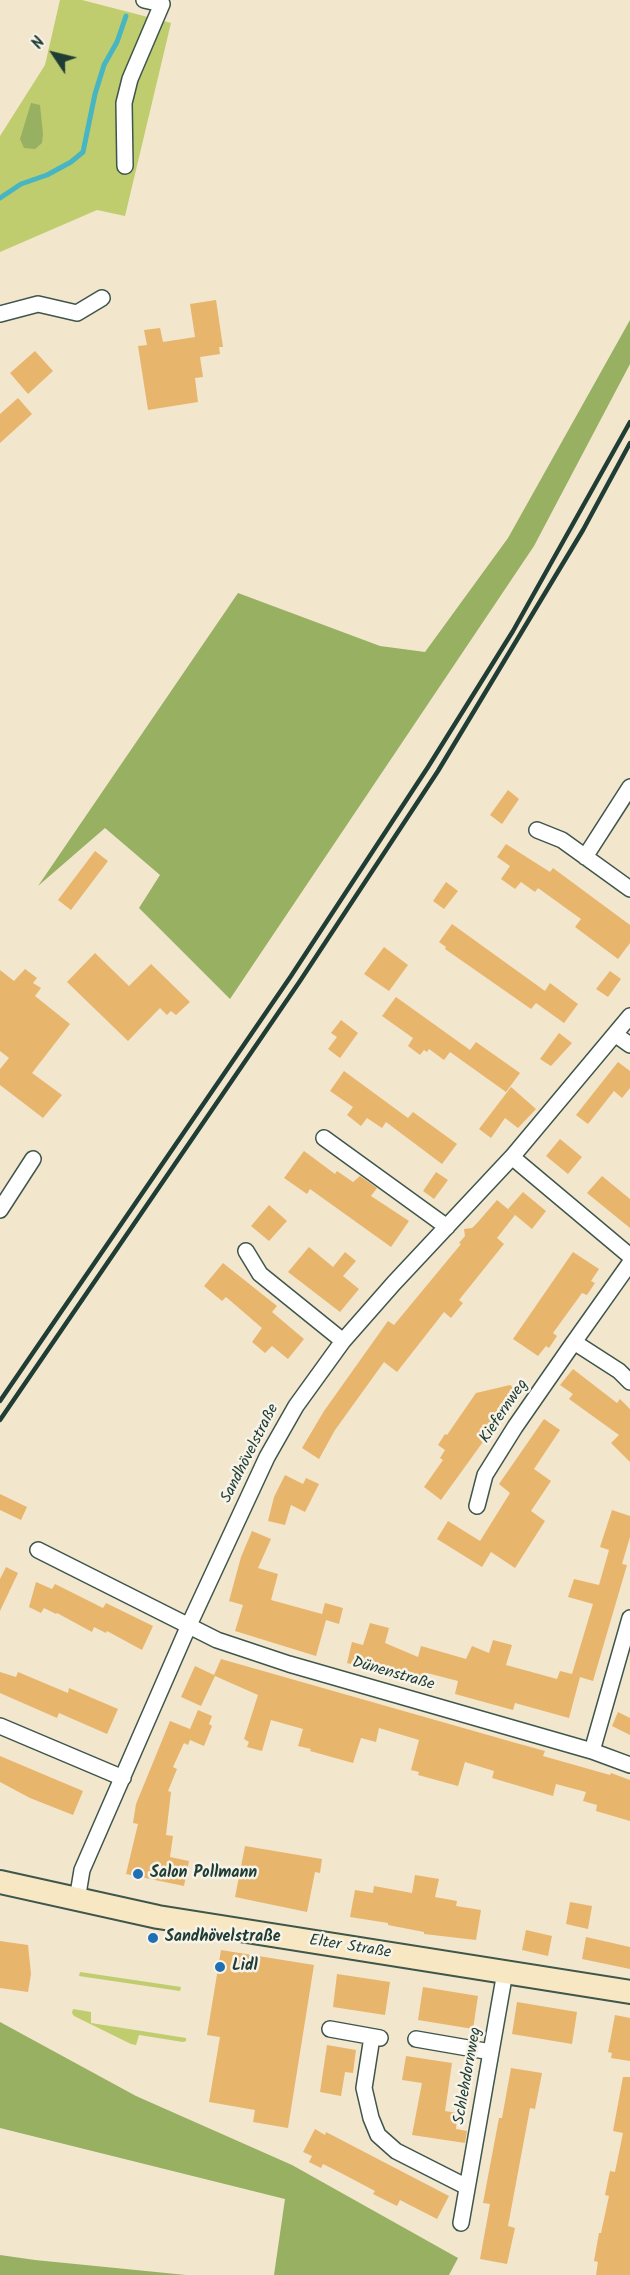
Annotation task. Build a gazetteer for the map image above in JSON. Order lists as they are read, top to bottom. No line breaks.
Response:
{"streets":{"main road":["Elter Straße"],"street":["Kiefernweg","Sandhövelstraße","Dünenstraße","Schlehdornweg"]},"crossings":[["Sandhövelstraße","Dünenstraße"],["Sandhövelstraße","Elter Straße"],["Elter Straße","Schlehdornweg"]],"places":["Salon Pollmann","Sandhövelstraße","Lidl"],"north":"top left"}
